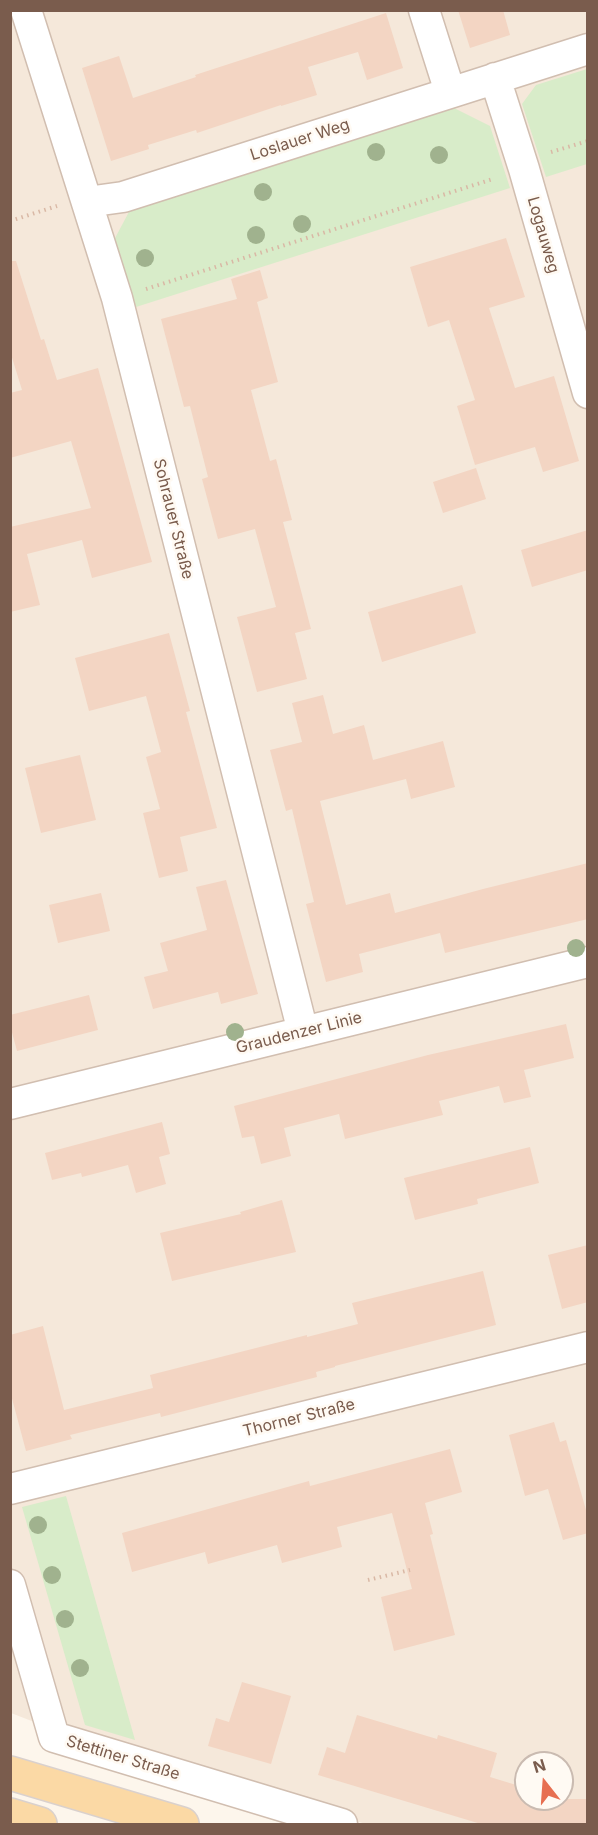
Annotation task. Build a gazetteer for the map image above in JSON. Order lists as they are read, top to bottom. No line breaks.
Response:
{"streets":{"street":["Loslauer Weg","Logauweg","Sohrauer Straße","Graudenzer Linie","Thorner Straße","Stettiner Straße"]},"crossings":[["Loslauer Weg","Logauweg"],["Loslauer Weg","Sohrauer Straße"],["Sohrauer Straße","Graudenzer Linie"]],"north":"top"}
